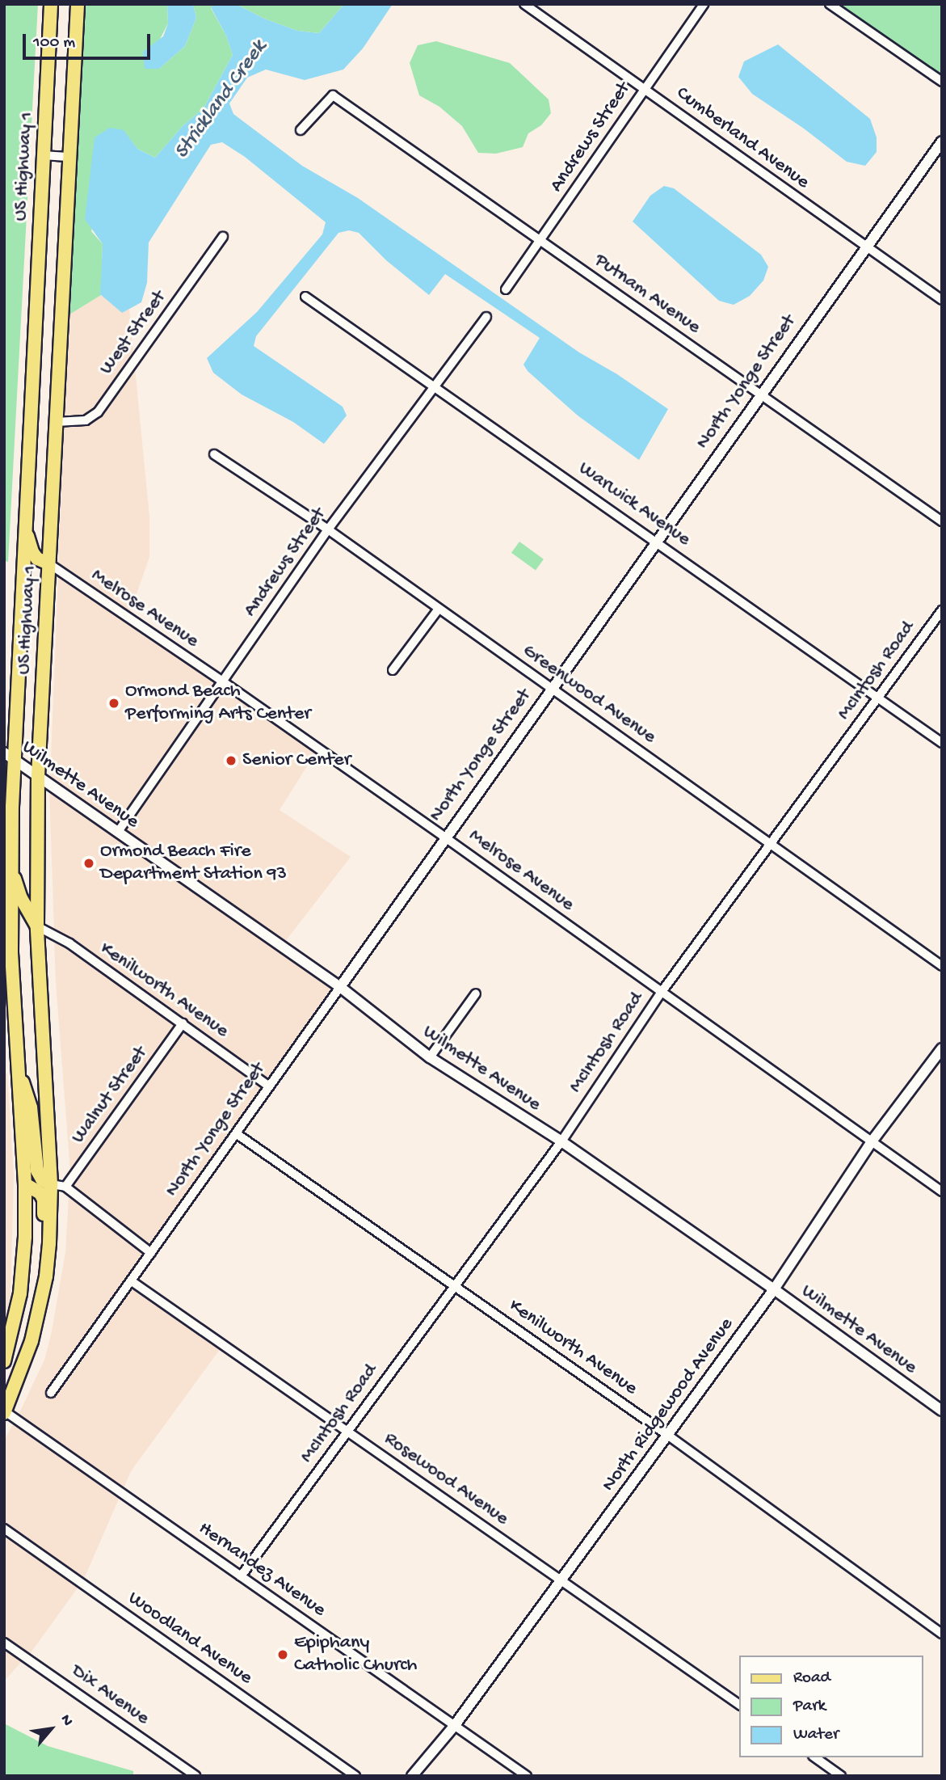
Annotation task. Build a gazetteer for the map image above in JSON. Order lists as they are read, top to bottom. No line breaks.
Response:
{"streets":{"main road":["US Highway 1"],"street":["Andrews Street","Cumberland Avenue","Putnam Avenue","West Street","North Yonge Street","Warwick Avenue","Melrose Avenue","McIntosh Road","Greenwood Avenue","Wilmette Avenue","Kenilworth Avenue","Walnut Street","North Ridgewood Avenue","Rosewood Avenue","Hernandez Avenue","Woodland Avenue","Dix Avenue"]},"crossings":[["Andrews Street","Cumberland Avenue"],["Andrews Street","Putnam Avenue"],["Andrews Street","Warwick Avenue"],["Andrews Street","Melrose Avenue"],["Andrews Street","Greenwood Avenue"],["Andrews Street","Wilmette Avenue"],["Cumberland Avenue","North Yonge Street"],["US Highway 1","West Street"],["US Highway 1","Melrose Avenue"],["US Highway 1","Wilmette Avenue"],["US Highway 1","Kenilworth Avenue"],["Putnam Avenue","North Yonge Street"],["North Yonge Street","Warwick Avenue"],["North Yonge Street","Melrose Avenue"],["North Yonge Street","Greenwood Avenue"],["North Yonge Street","Wilmette Avenue"],["North Yonge Street","Kenilworth Avenue"],["North Yonge Street","Rosewood Avenue"],["Warwick Avenue","McIntosh Road"],["Melrose Avenue","McIntosh Road"],["Melrose Avenue","North Ridgewood Avenue"],["McIntosh Road","Greenwood Avenue"],["McIntosh Road","Wilmette Avenue"],["McIntosh Road","Kenilworth Avenue"],["McIntosh Road","Rosewood Avenue"],["McIntosh Road","Hernandez Avenue"],["Wilmette Avenue","North Ridgewood Avenue"],["Kenilworth Avenue","Walnut Street"],["Kenilworth Avenue","North Ridgewood Avenue"],["North Ridgewood Avenue","Rosewood Avenue"],["North Ridgewood Avenue","Hernandez Avenue"]],"water":["Strickland Creek"],"places":["Ormond Beach Performing Arts Center","Senior Center","Ormond Beach Fire Department Station 93","Epiphany Catholic Church"],"legend":["Road","Park","Water"],"scale_bar":"100 m","north":"top right"}
